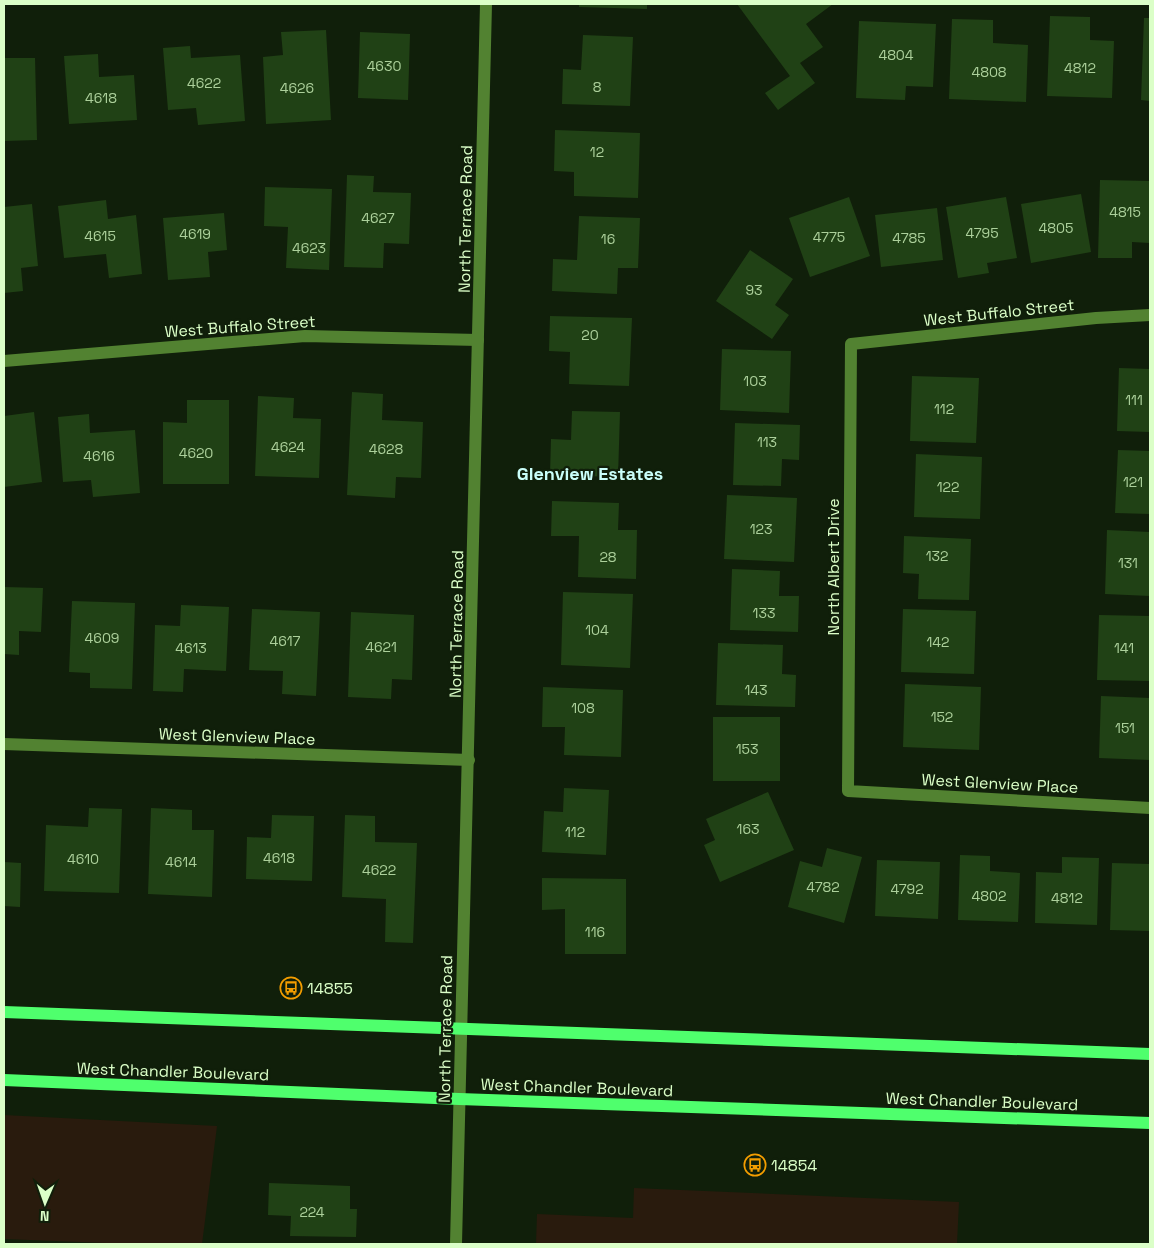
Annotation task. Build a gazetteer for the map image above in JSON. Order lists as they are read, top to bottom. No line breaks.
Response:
{"streets":{"main road":["West Chandler Boulevard"],"street":["North Terrace Road","West Buffalo Street","North Albert Drive","West Glenview Place"]},"crossings":[["North Terrace Road","West Buffalo Street"],["North Terrace Road","West Glenview Place"],["North Terrace Road","West Chandler Boulevard"],["West Buffalo Street","North Albert Drive"],["North Albert Drive","West Glenview Place"]],"districts":["Glenview Estates"],"places":{"bus stop":["14855","14854"]},"house_numbers":["4804","4630","4812","4808","4622","8","4626","4618","12","4815","4627","4805","4795","4619","4615","4775","4785","16","4623","93","20","103","111","112","113","4624","4628","4620","4616","121","122","123","132","28","131","133","104","4609","4617","142","4621","4613","141","143","108","152","151","153","163","112","4618","4610","4614","4622","4782","4792","4802","4812","116","224"],"north":"bottom"}
